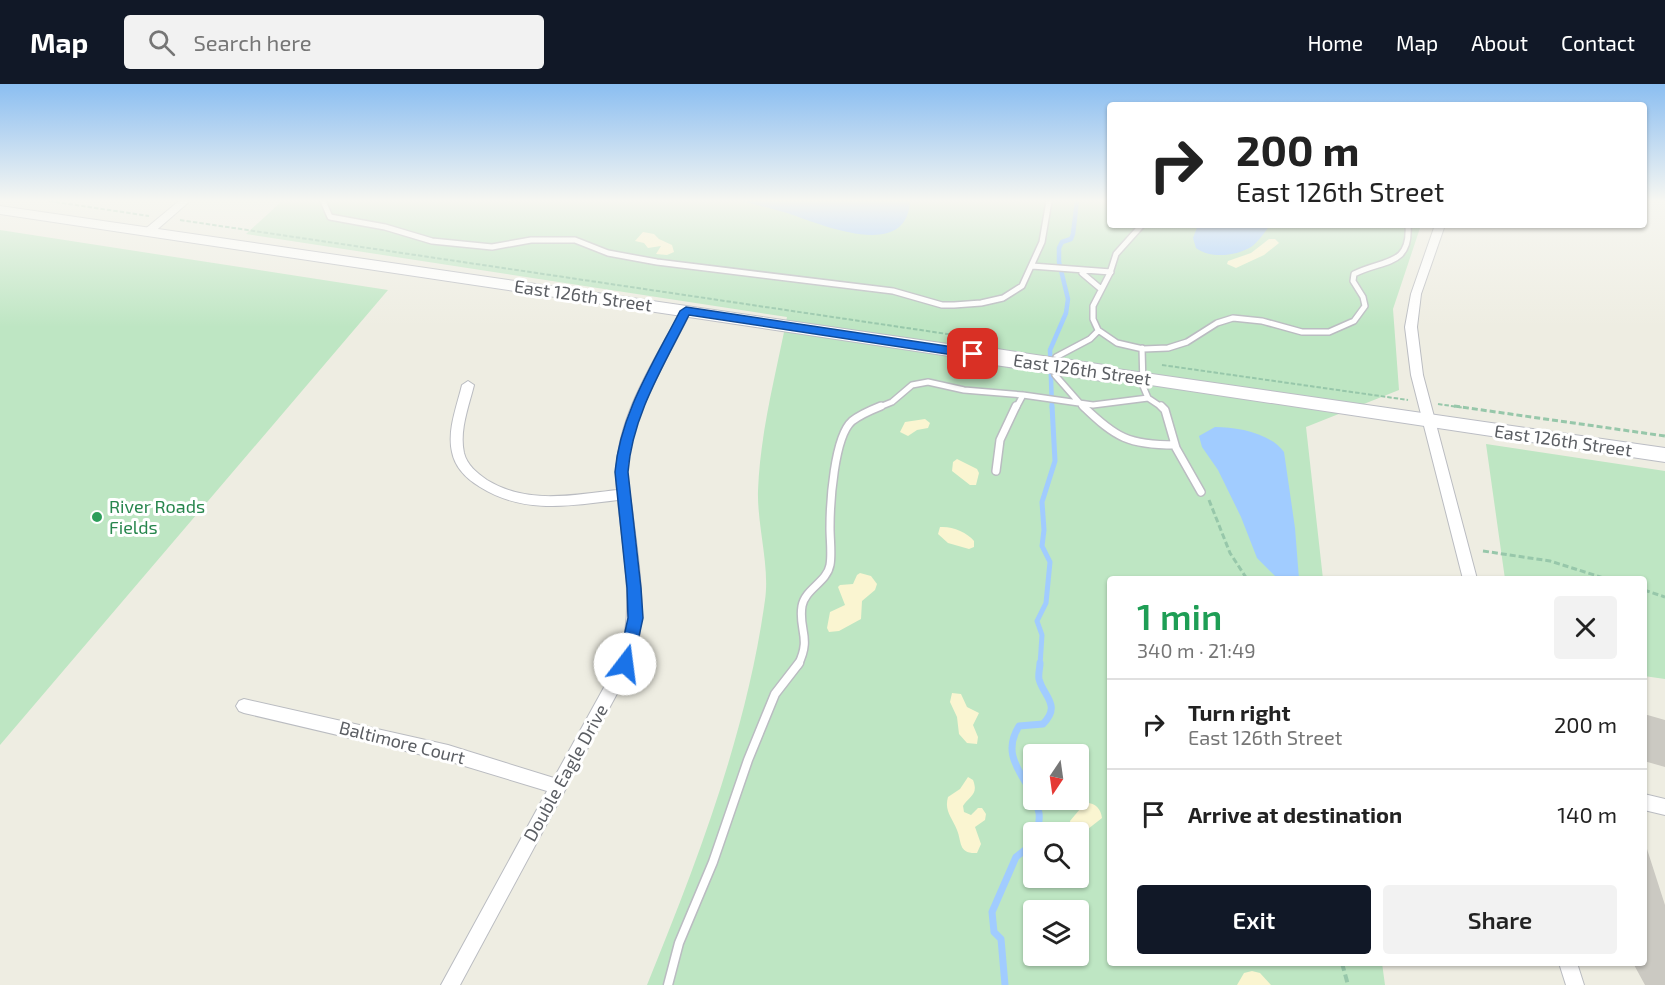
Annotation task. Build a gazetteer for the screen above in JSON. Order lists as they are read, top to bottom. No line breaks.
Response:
{"streets":{"street":["East 126th Street","Baltimore Court","Double Eagle Drive"]},"crossings":[["East 126th Street","Double Eagle Drive"],["Baltimore Court","Double Eagle Drive"]],"places":["River Roads Fields"],"north":"bottom","page":{"header":"Map","search":"Search here","nav":["Home","Map","About","Contact"],"turn":["200 m","East 126th Street"],"heading":["1 min","340 m · 21:49"],"list":[{"name":"Turn right","note":"East 126th Street","value":"200 m"},{"name":"Arrive at destination","value":"140 m"}],"buttons":["Exit","Share"]}}
